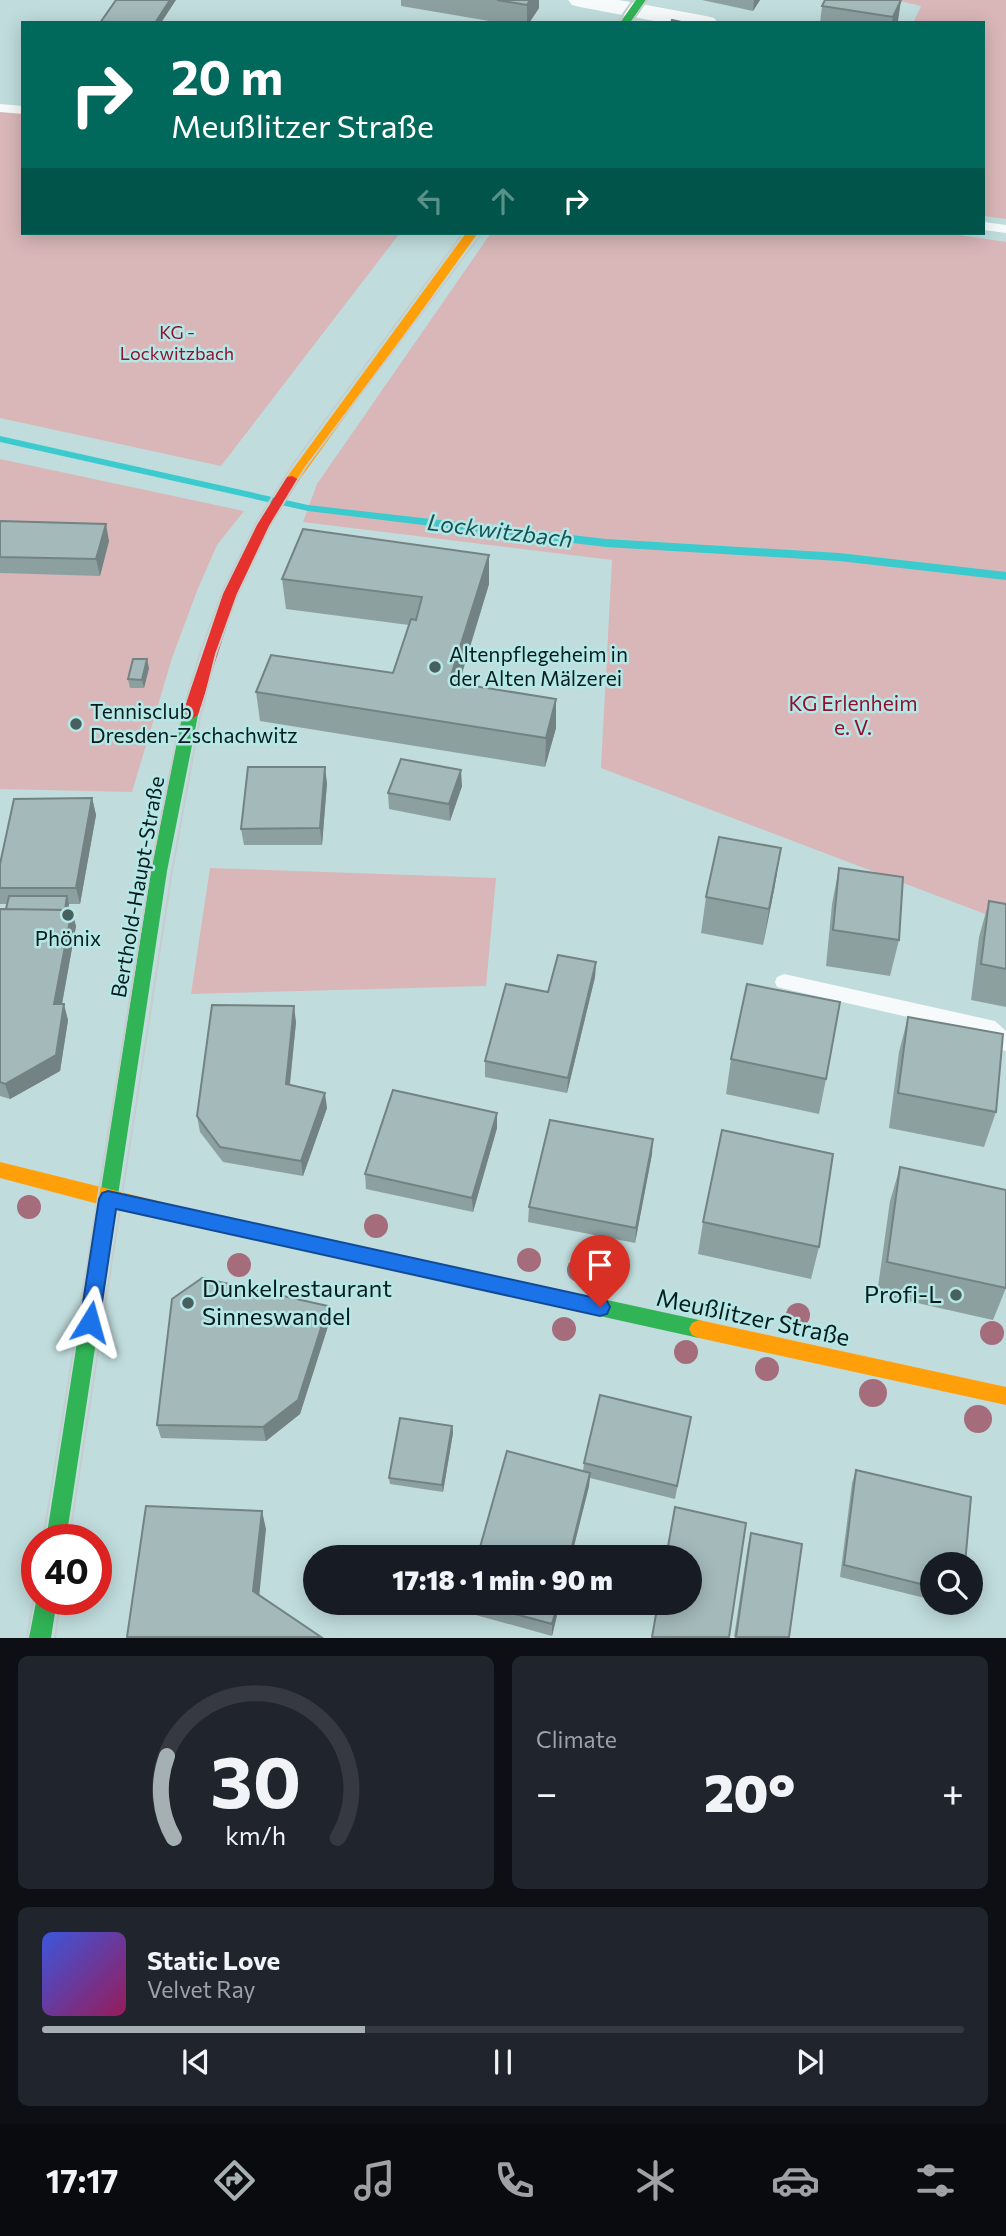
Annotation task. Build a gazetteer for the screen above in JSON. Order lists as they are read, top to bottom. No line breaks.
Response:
{"streets":{"street":["Berthold-Haupt-Straße","Meußlitzer Straße"]},"crossings":[["Berthold-Haupt-Straße","Meußlitzer Straße"]],"water":["Lockwitzbach"],"parks":["KG - Lockwitzbach","KG Erlenheim e. V."],"places":["Altenpflegeheim in der Alten Mälzerei","Tennisclub Dresden-Zschachwitz","Phönix","Profi-L","Dunkelrestaurant Sinneswandel"],"page":{"turn":["20 m","Meußlitzer Straße"],"limit":"40","trip":"17:18 · 1 min · 90 m","tile":"Climate","heat":["−","20°","+"],"song":["Static Love","Velvet Ray"],"tabs":"17:17","gauge":["30","km/h"]}}
